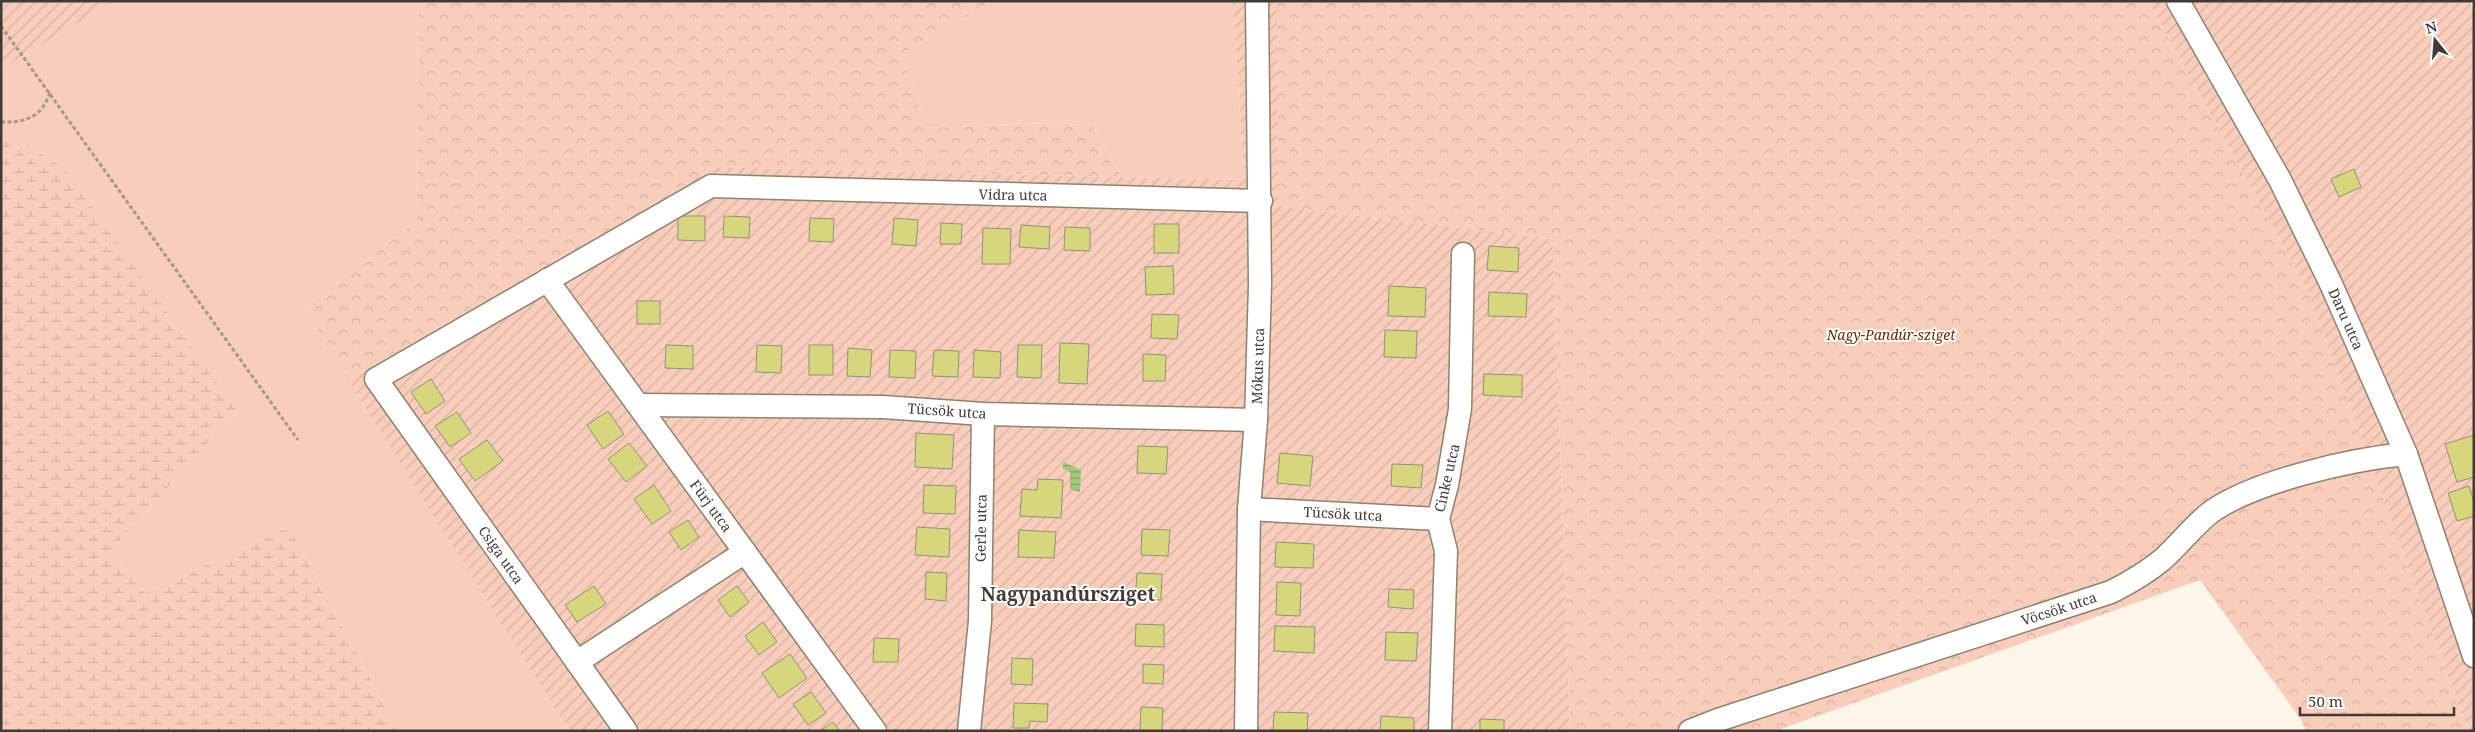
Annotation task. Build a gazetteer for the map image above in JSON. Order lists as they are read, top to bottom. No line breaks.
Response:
{"streets":{"street":["Vidra utca","Daru utca","Mókus utca","Tücsök utca","Cinke utca","Fürj utca","Gerle utca","Csiga utca","Vöcsök utca"]},"crossings":[["Vidra utca","Mókus utca"],["Vidra utca","Fürj utca"],["Vidra utca","Csiga utca"],["Daru utca","Vöcsök utca"],["Mókus utca","Tücsök utca"],["Tücsök utca","Cinke utca"],["Tücsök utca","Fürj utca"],["Tücsök utca","Gerle utca"]],"districts":["Nagypandúrsziget"],"parks":["Nagy-Pandúr-sziget"],"scale_bar":"50 m","north":"top"}
